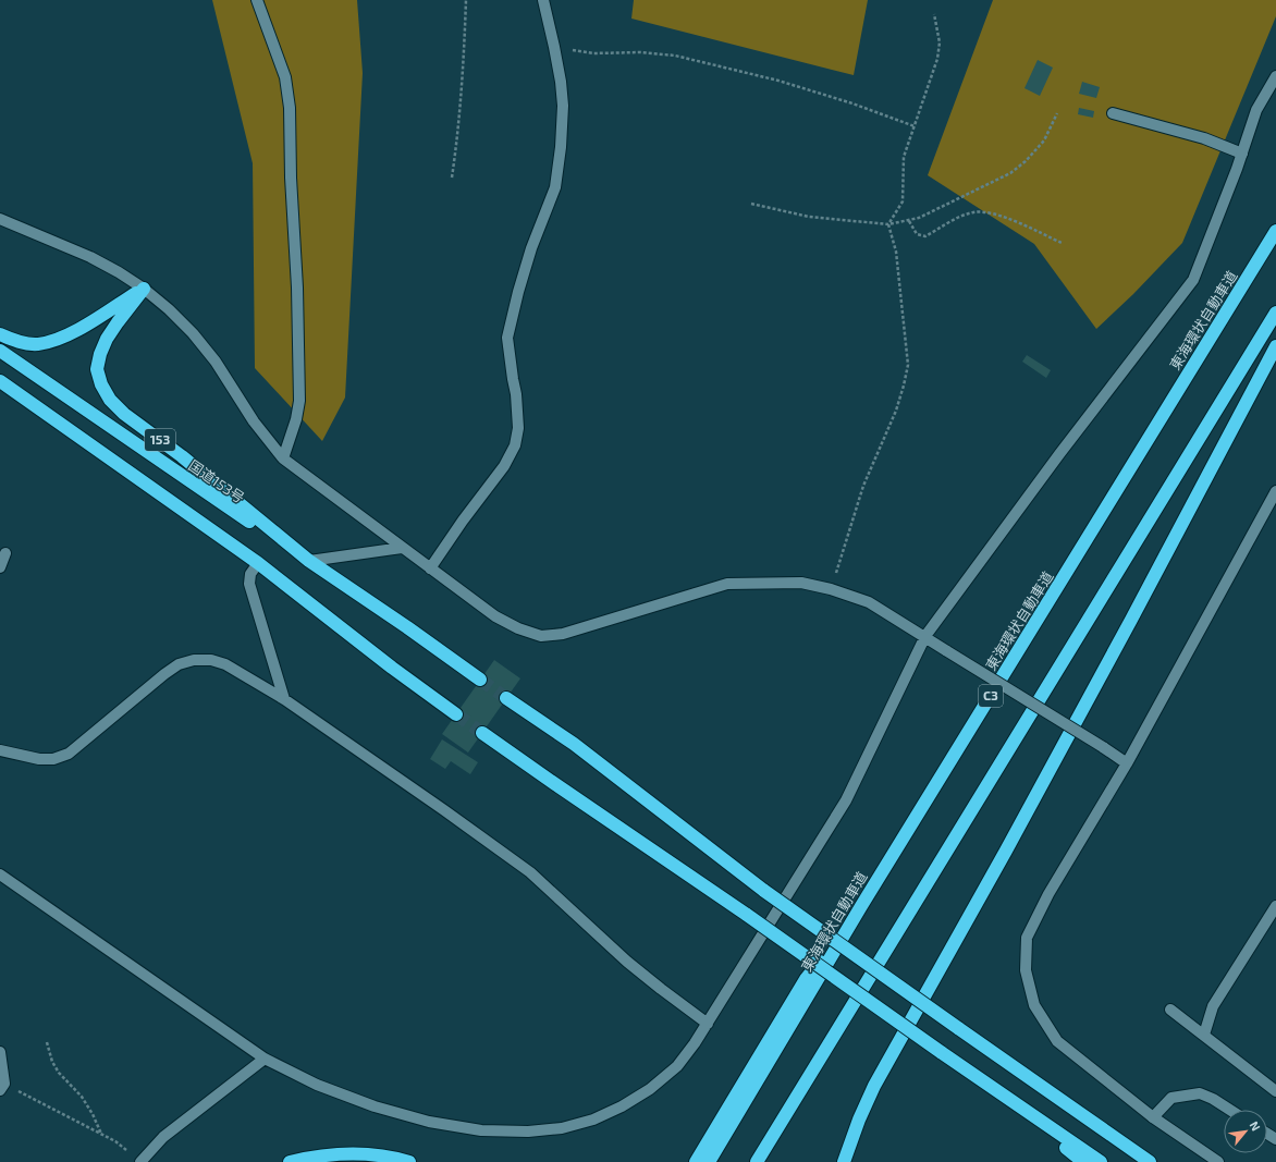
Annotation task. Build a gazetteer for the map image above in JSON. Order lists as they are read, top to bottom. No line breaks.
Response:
{"streets":{"highway":["東海環状自動車道","153","国道153号","C3"]},"crossings":[["153","国道153号"]],"north":"top right"}
